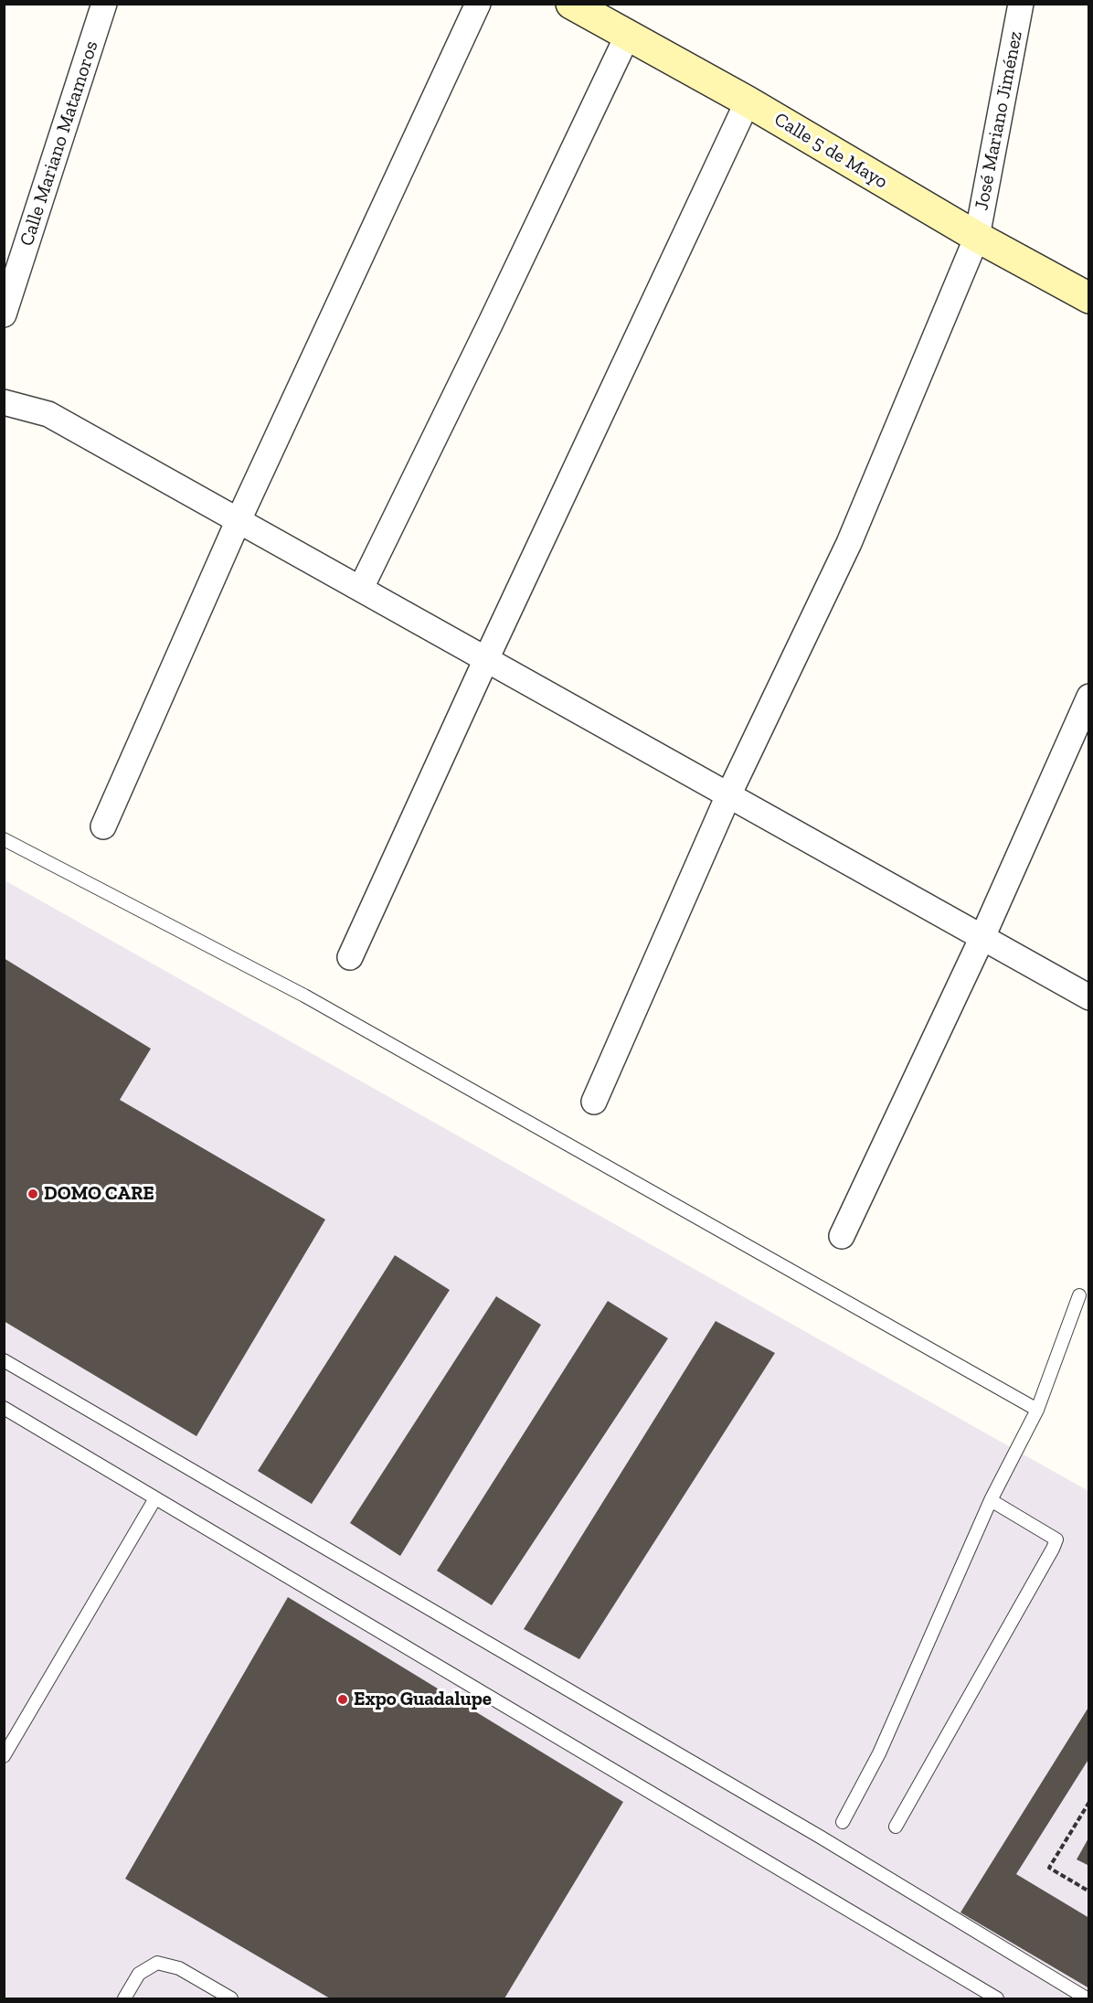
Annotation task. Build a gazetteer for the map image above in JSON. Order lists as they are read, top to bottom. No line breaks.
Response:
{"streets":{"street":["José Mariano Jiménez","Calle Mariano Matamoros","Calle 5 de Mayo"]},"crossings":[["José Mariano Jiménez","Calle 5 de Mayo"]],"places":["DOMO CARE","Expo Guadalupe"]}
